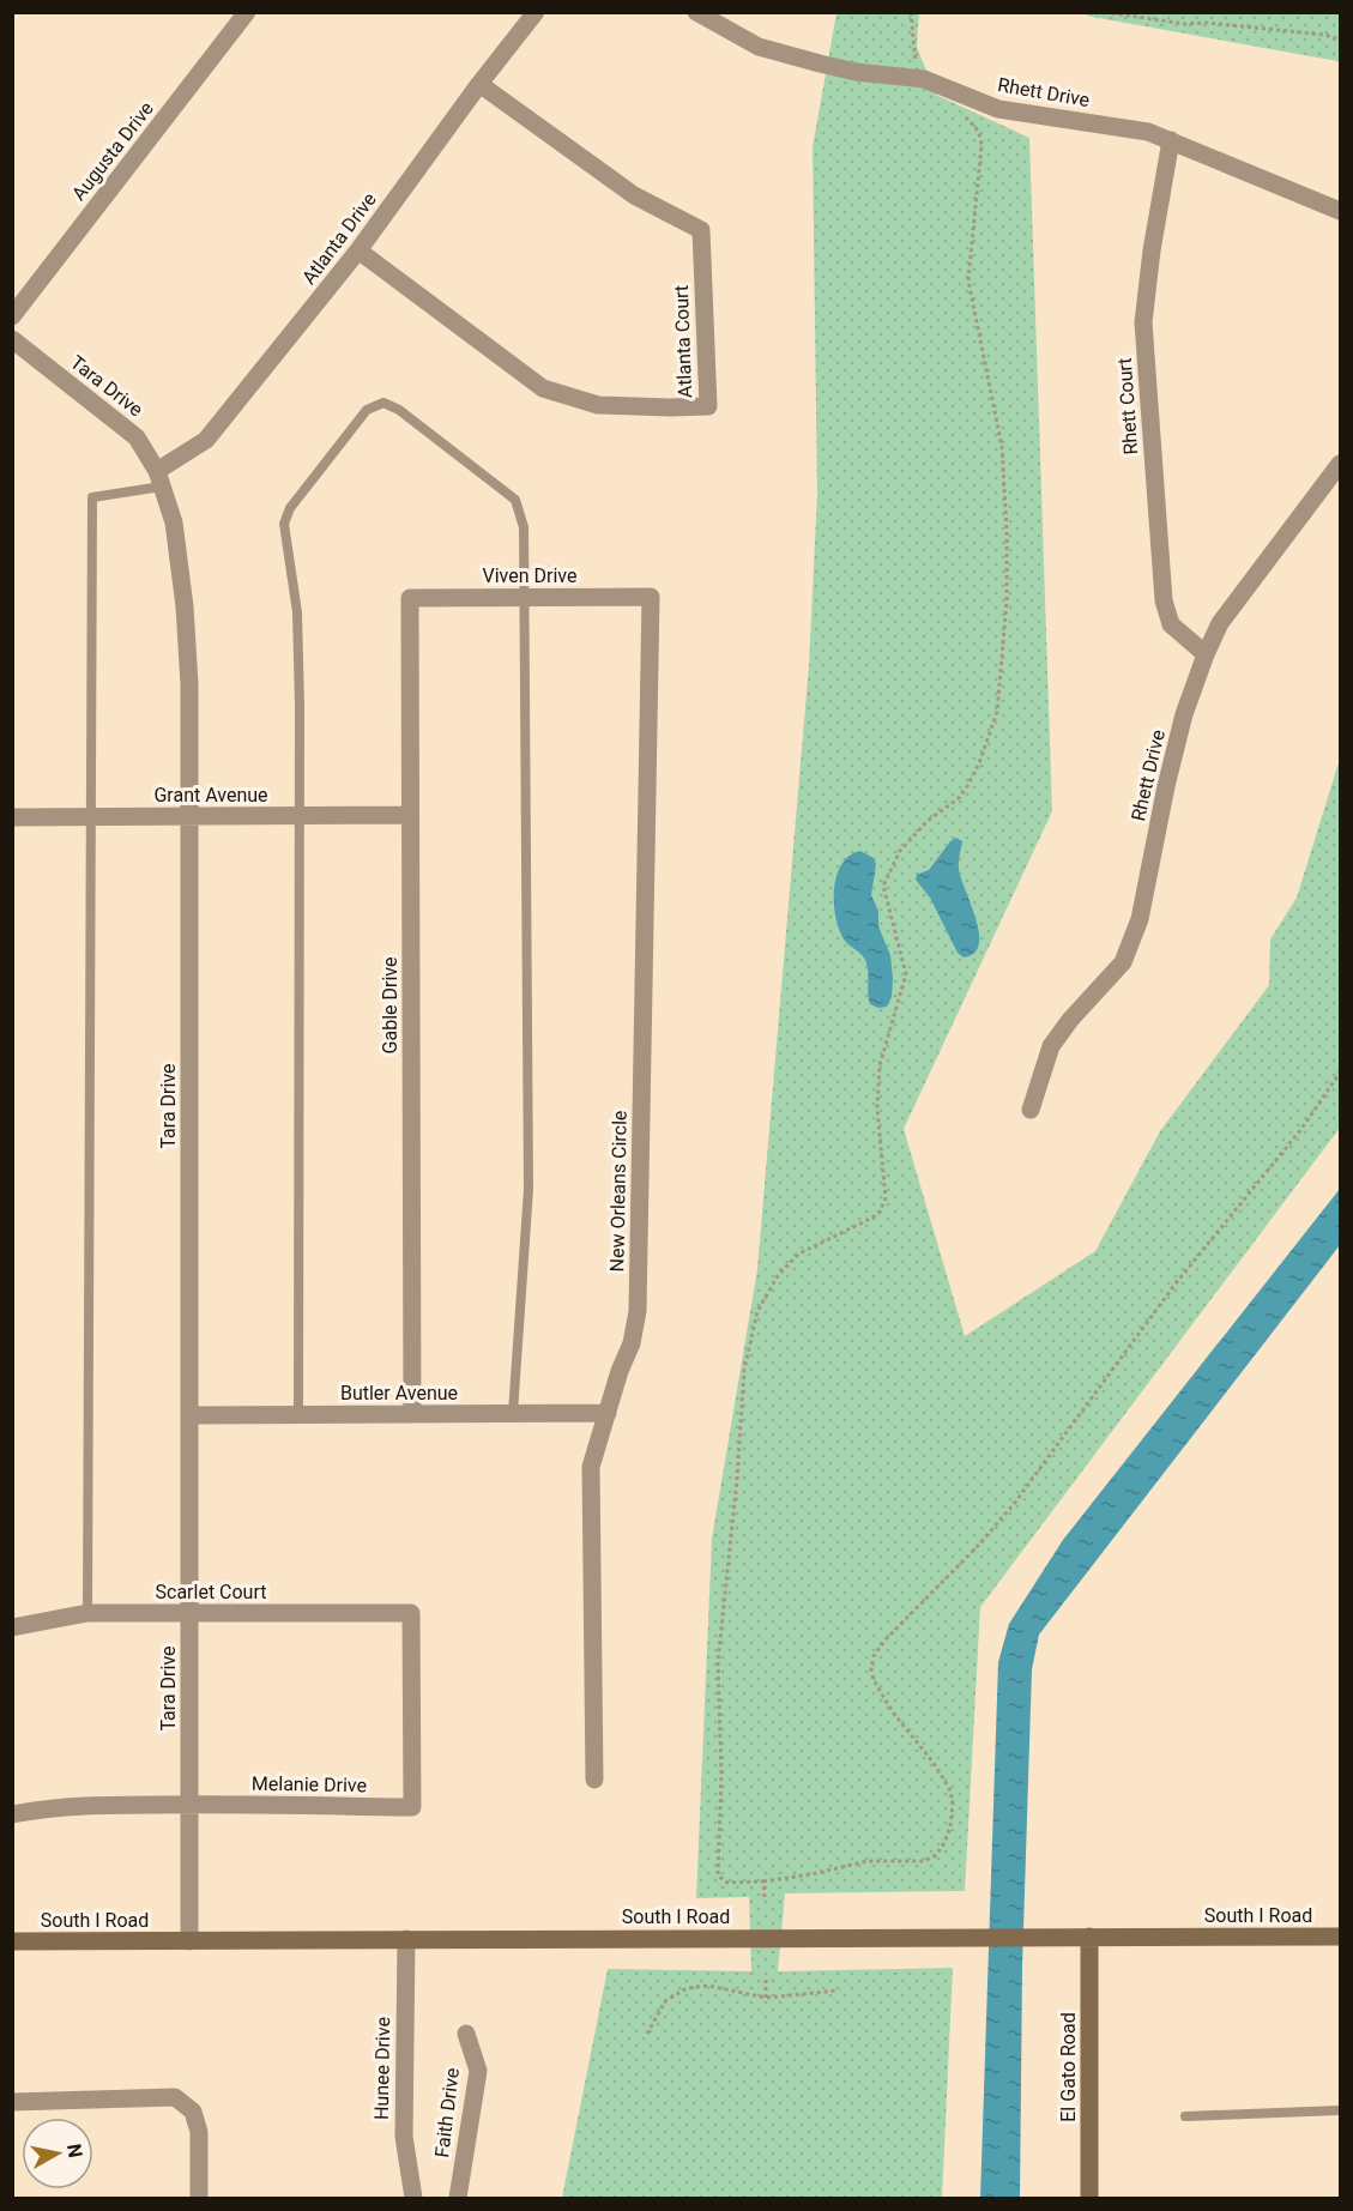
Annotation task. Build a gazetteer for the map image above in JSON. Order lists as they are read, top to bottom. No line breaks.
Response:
{"streets":{"main road":["South I Road","El Gato Road"],"street":["Rhett Drive","Augusta Drive","Atlanta Drive","Atlanta Court","Tara Drive","Rhett Court","Viven Drive","Grant Avenue","Gable Drive","New Orleans Circle","Butler Avenue","Scarlet Court","Melanie Drive","Hunee Drive","Faith Drive"]},"crossings":[["Rhett Drive","Rhett Court"],["Atlanta Drive","Atlanta Court"],["Atlanta Drive","Tara Drive"],["Tara Drive","Grant Avenue"],["Tara Drive","Butler Avenue"],["Tara Drive","Scarlet Court"],["Tara Drive","Melanie Drive"],["Tara Drive","South I Road"],["Viven Drive","Gable Drive"],["Viven Drive","New Orleans Circle"],["Grant Avenue","Gable Drive"],["Gable Drive","Butler Avenue"],["New Orleans Circle","Butler Avenue"],["Scarlet Court","Melanie Drive"],["South I Road","El Gato Road"],["South I Road","Hunee Drive"]],"north":"right"}
